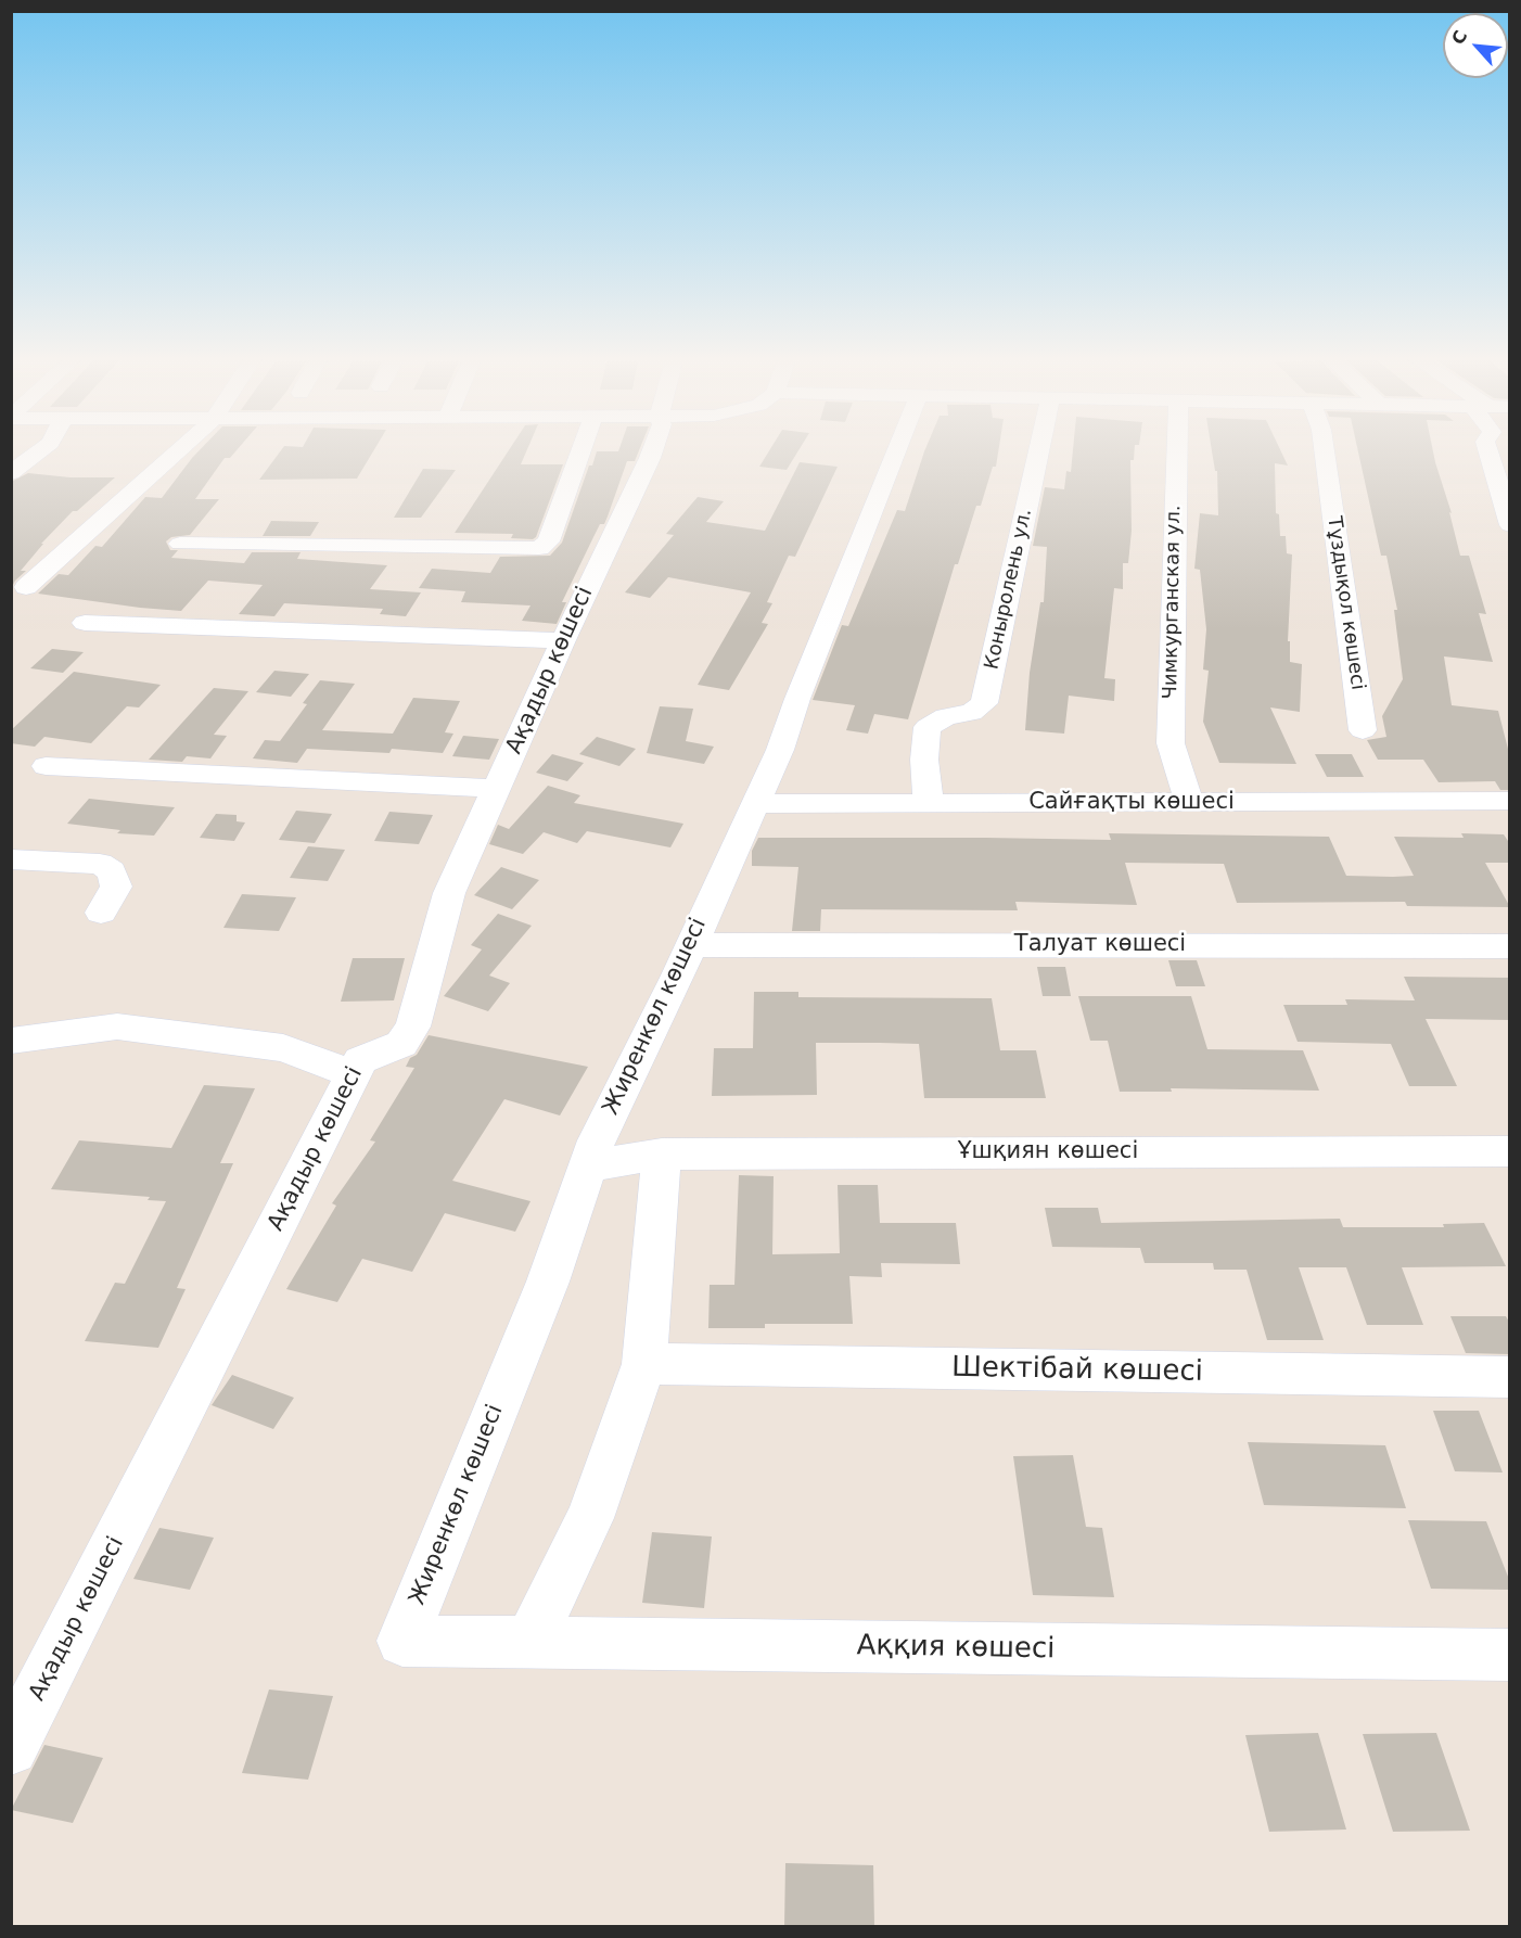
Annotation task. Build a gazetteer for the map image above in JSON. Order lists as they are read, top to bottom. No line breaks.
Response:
{"streets":{"street":["Коныролень ул.","Чимкурганская ул.","Тұздықол көшесі","Ақадыр көшесі","Сайғақты көшесі","Талуат көшесі","Жиренкөл көшесі","Ұшқиян көшесі","Шектібай көшесі","Аққия көшесі"]},"crossings":[["Коныролень ул.","Сайғақты көшесі"],["Чимкурганская ул.","Сайғақты көшесі"],["Сайғақты көшесі","Жиренкөл көшесі"],["Талуат көшесі","Жиренкөл көшесі"],["Жиренкөл көшесі","Ұшқиян көшесі"],["Жиренкөл көшесі","Аққия көшесі"]],"north":"top left"}
